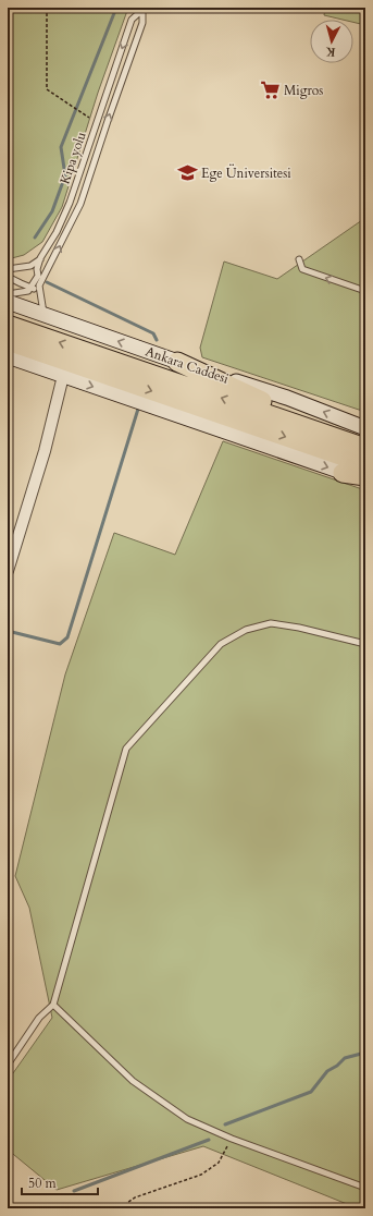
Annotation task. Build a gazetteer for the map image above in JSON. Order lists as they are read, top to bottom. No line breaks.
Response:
{"streets":{"highway":["Ankara Caddesi"],"lane":["Kipa yolu"]},"places":{"supermarket":["Migros"],"school or university":["Ege Üniversitesi"]},"scale_bar":"50 m","north":"bottom"}
